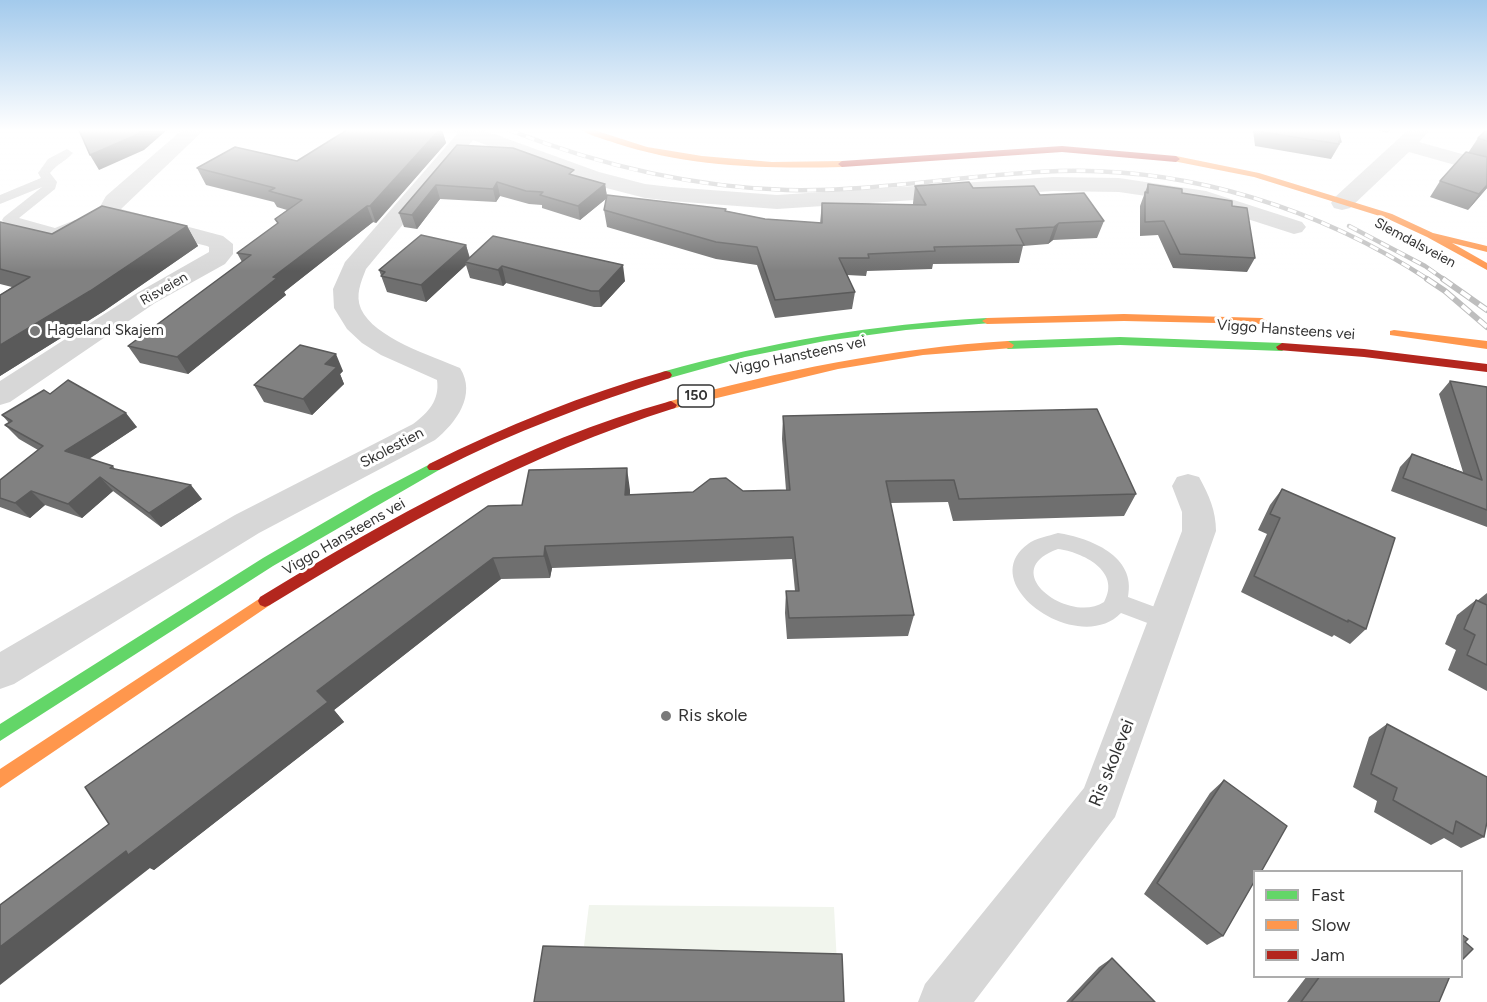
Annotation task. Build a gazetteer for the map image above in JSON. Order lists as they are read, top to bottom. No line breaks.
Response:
{"streets":{"main road":["Slemdalsveien","Viggo Hansteens vei","150"],"street":["Risveien","Skolestien","Ris skolevei"]},"places":["Hageland Skajem","Ris skole"],"legend":["Fast","Slow","Jam"]}
